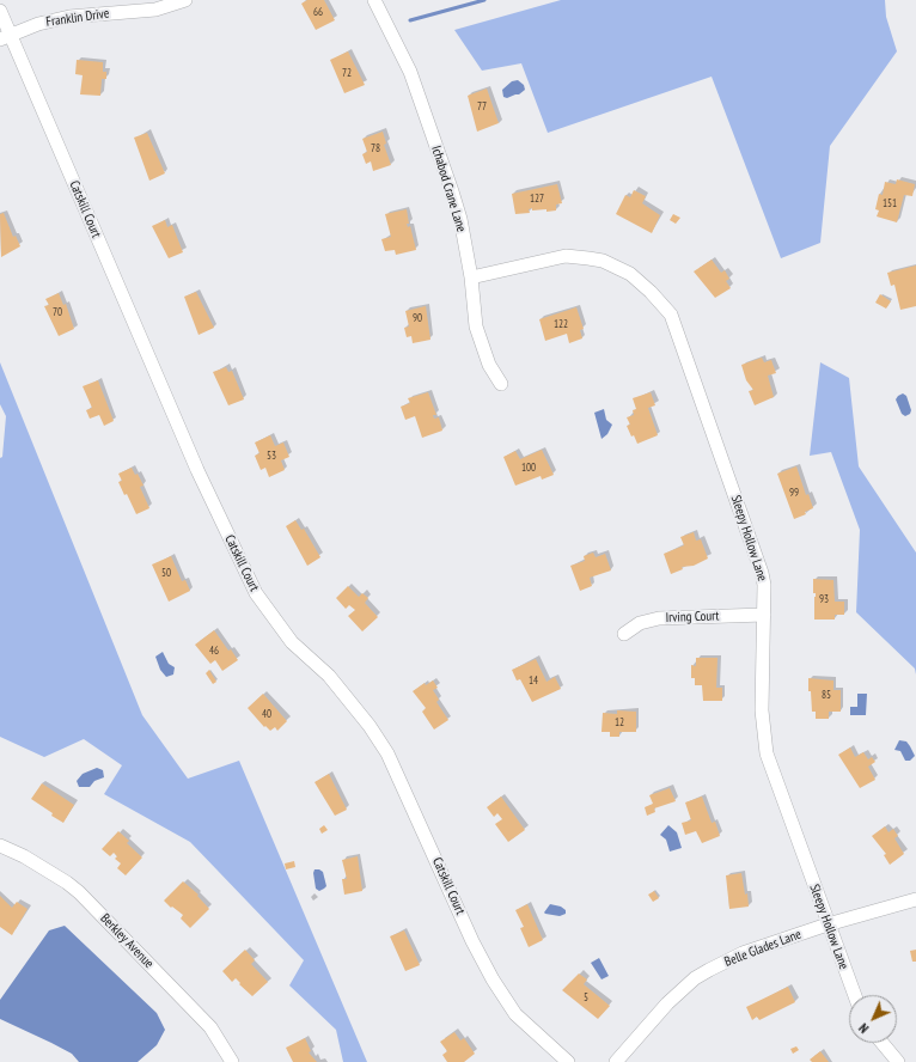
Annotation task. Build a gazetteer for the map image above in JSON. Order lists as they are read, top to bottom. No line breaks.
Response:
{"streets":{"street":["Franklin Drive","Ichabod Crane Lane","Catskill Court","Sleepy Hollow Lane","Irving Court","Berkley Avenue","Belle Glades Lane"]},"crossings":[["Franklin Drive","Catskill Court"],["Ichabod Crane Lane","Sleepy Hollow Lane"],["Sleepy Hollow Lane","Irving Court"],["Sleepy Hollow Lane","Belle Glades Lane"]],"house_numbers":["66","72","77","78","127","151","70","90","122","53","100","99","50","93","46","14","85","40","12","5"],"north":"bottom left"}
